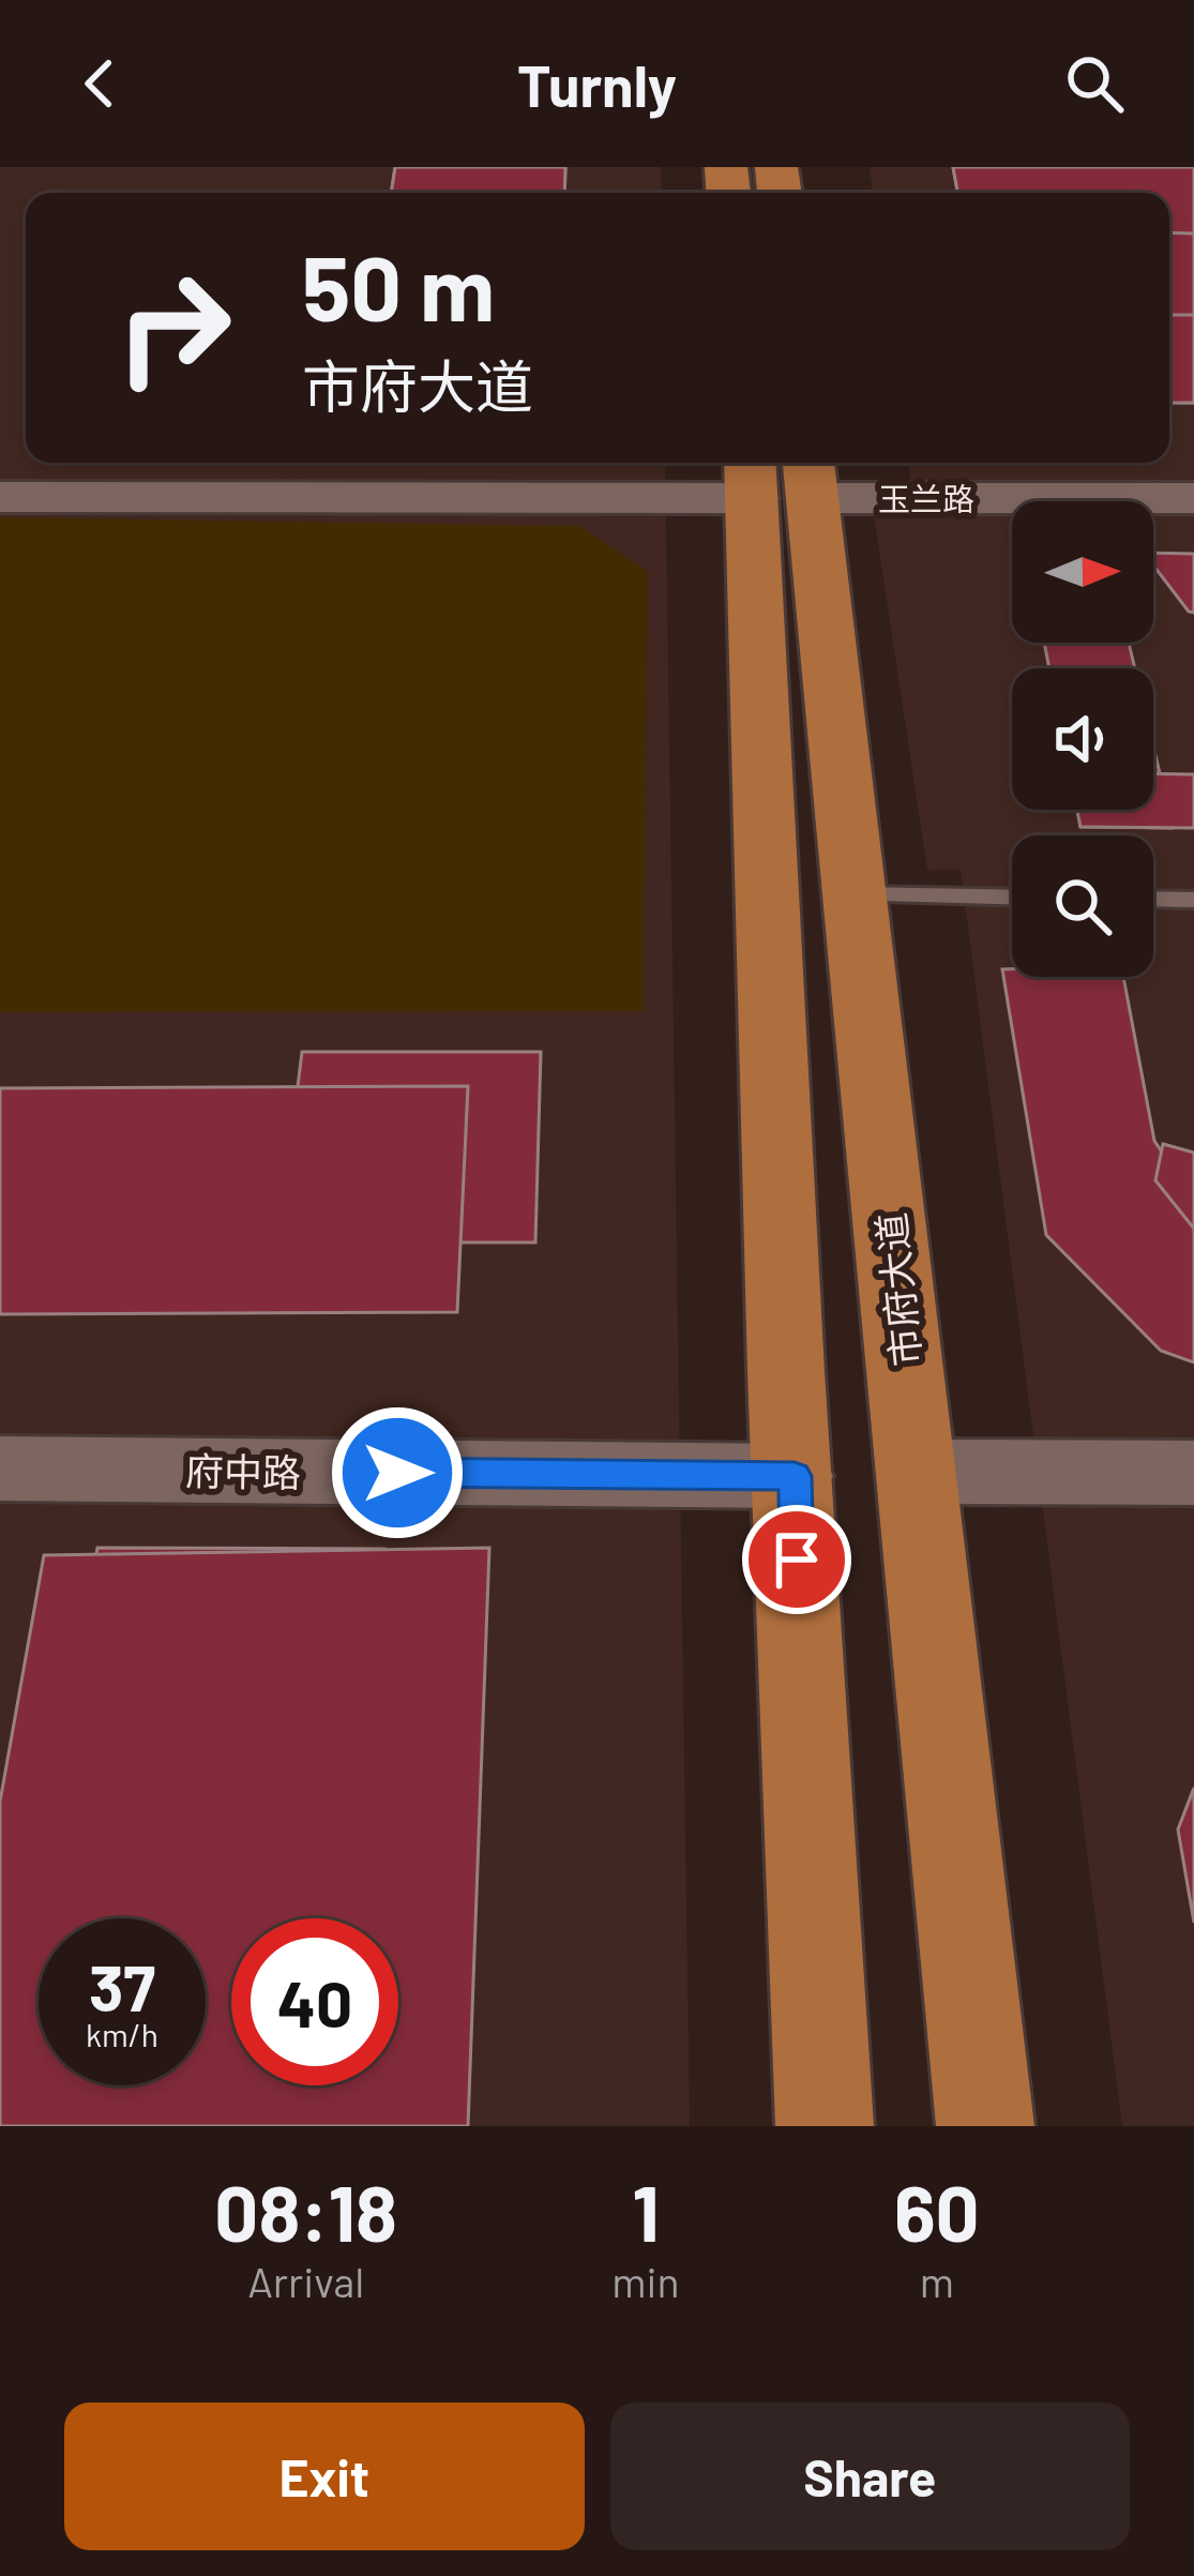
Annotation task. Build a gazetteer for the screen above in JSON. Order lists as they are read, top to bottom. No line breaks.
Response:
{"streets":{"main road":["市府大道"],"street":["玉兰路","府中路"]},"crossings":[["玉兰路","市府大道"]],"north":"right","page":{"header":"Turnly","turn":["50 m","市府大道"],"speed":"37 km/h","limit":"40","eta":["08:18","Arrival","1","min","60","m"],"buttons":["Exit","Share"]}}
